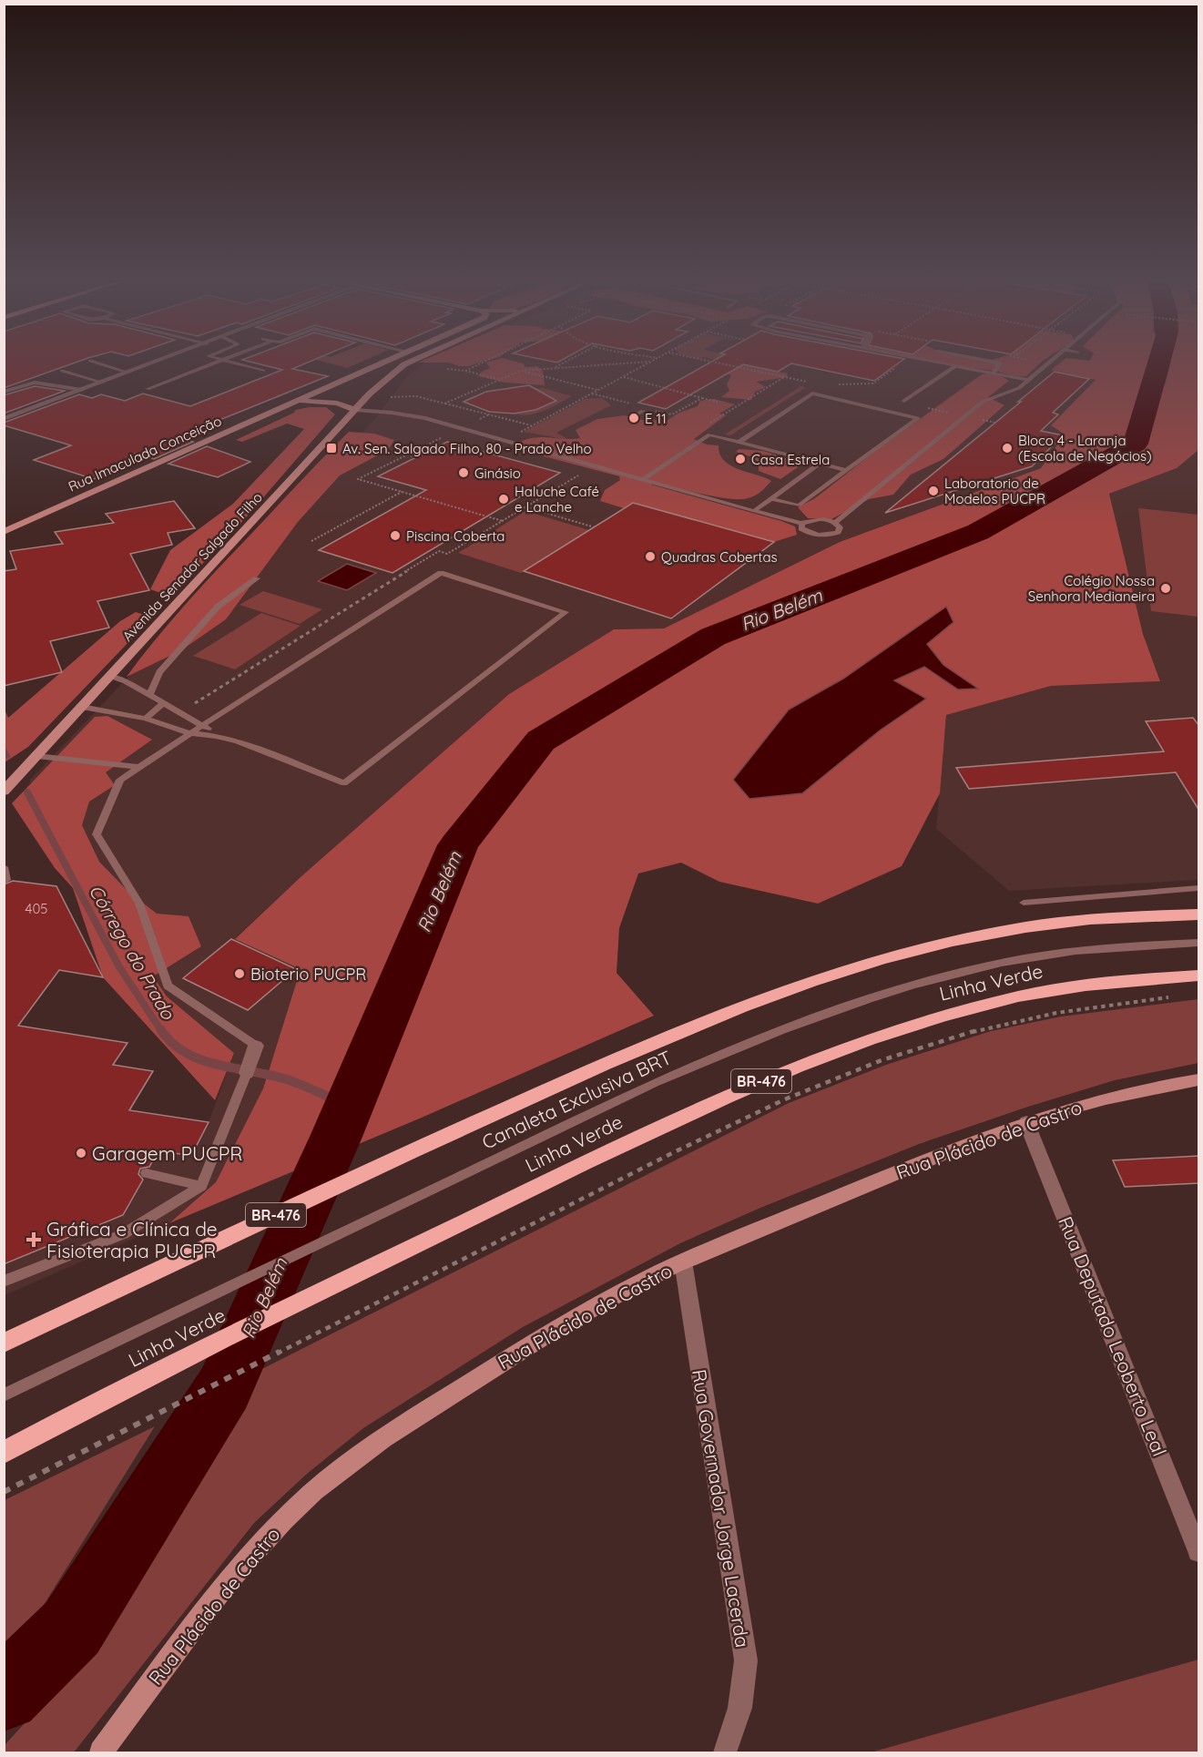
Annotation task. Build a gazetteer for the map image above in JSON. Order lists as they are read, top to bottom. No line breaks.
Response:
{"streets":{"highway":["Linha Verde","BR-476"],"main road":["Rua Imaculada Conceição","Avenida Senador Salgado Filho","Rua Plácido de Castro"],"street":["Rua Deputado Leoberto Leal","Rua Governador Jorge Lacerda"],"lane":["Canaleta Exclusiva BRT"]},"crossings":[["Rua Plácido de Castro","Rua Deputado Leoberto Leal"],["Rua Plácido de Castro","Rua Governador Jorge Lacerda"]],"water":["Rio Belém","Córrego do Prado"],"places":{"other":["E 11","Bloco 4 - Laranja (Escola de Negócios)","Casa Estrela","Ginásio","Laboratorio de Modelos PUCPR","Haluche Café e Lanche","Piscina Coberta","Quadras Cobertas","Colégio Nossa Senhora Medianeira","Bioterio PUCPR","Garagem PUCPR"],"transit":["Av. Sen. Salgado Filho, 80 - Prado Velho"],"health":["Gráfica e Clínica de Fisioterapia PUCPR"]},"house_numbers":["405"]}
